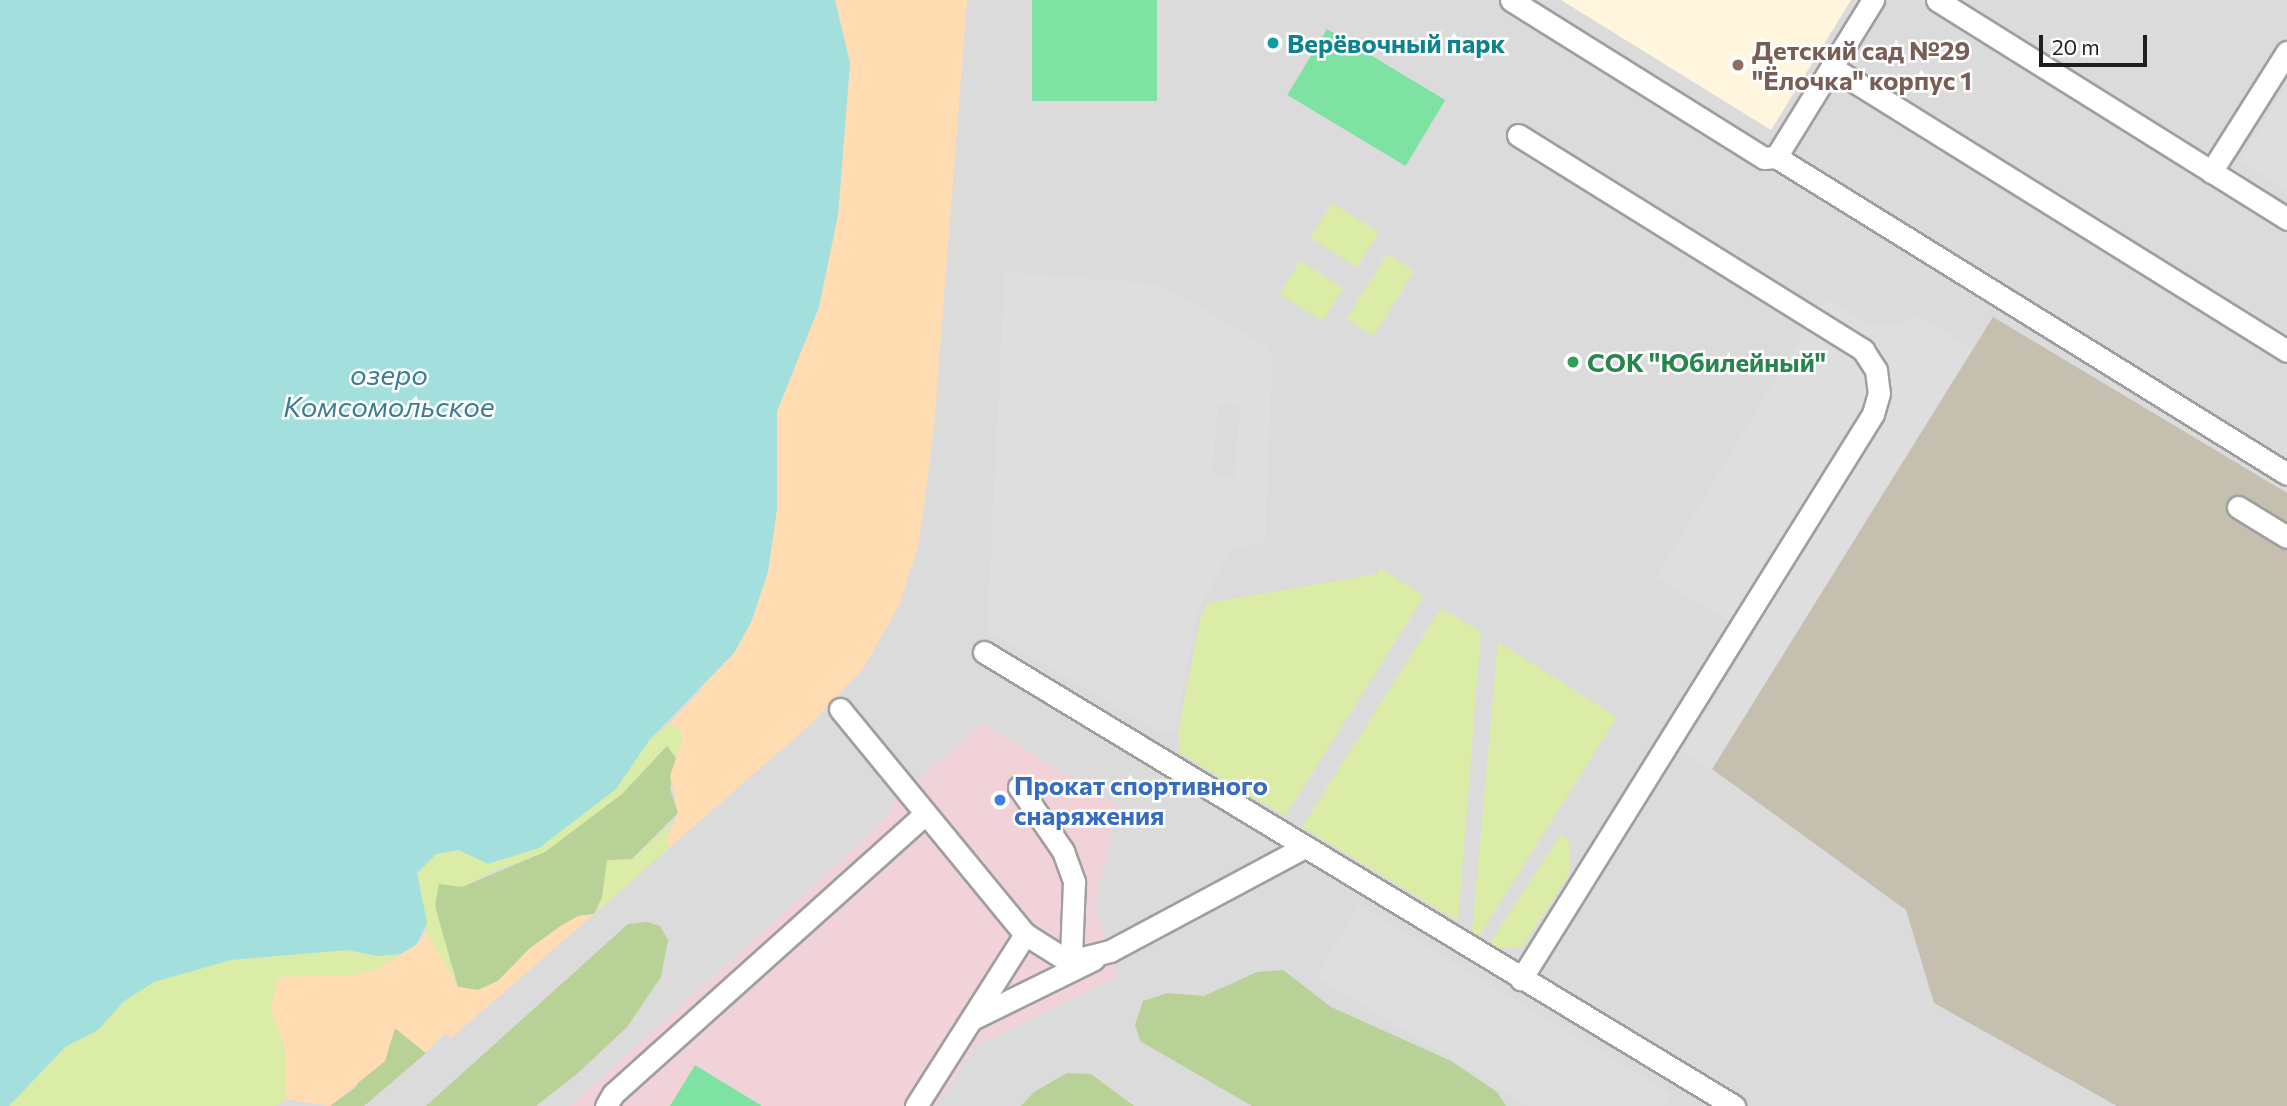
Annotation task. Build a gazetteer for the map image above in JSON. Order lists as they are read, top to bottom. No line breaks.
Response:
{"water":["озеро Комсомольское"],"places":["Верёвочный парк","Детский сад №29 \"Ёлочка\" корпус 1","СОК \"Юбилейный\"","Прокат спортивного снаряжения"],"scale_bar":"20 m"}
